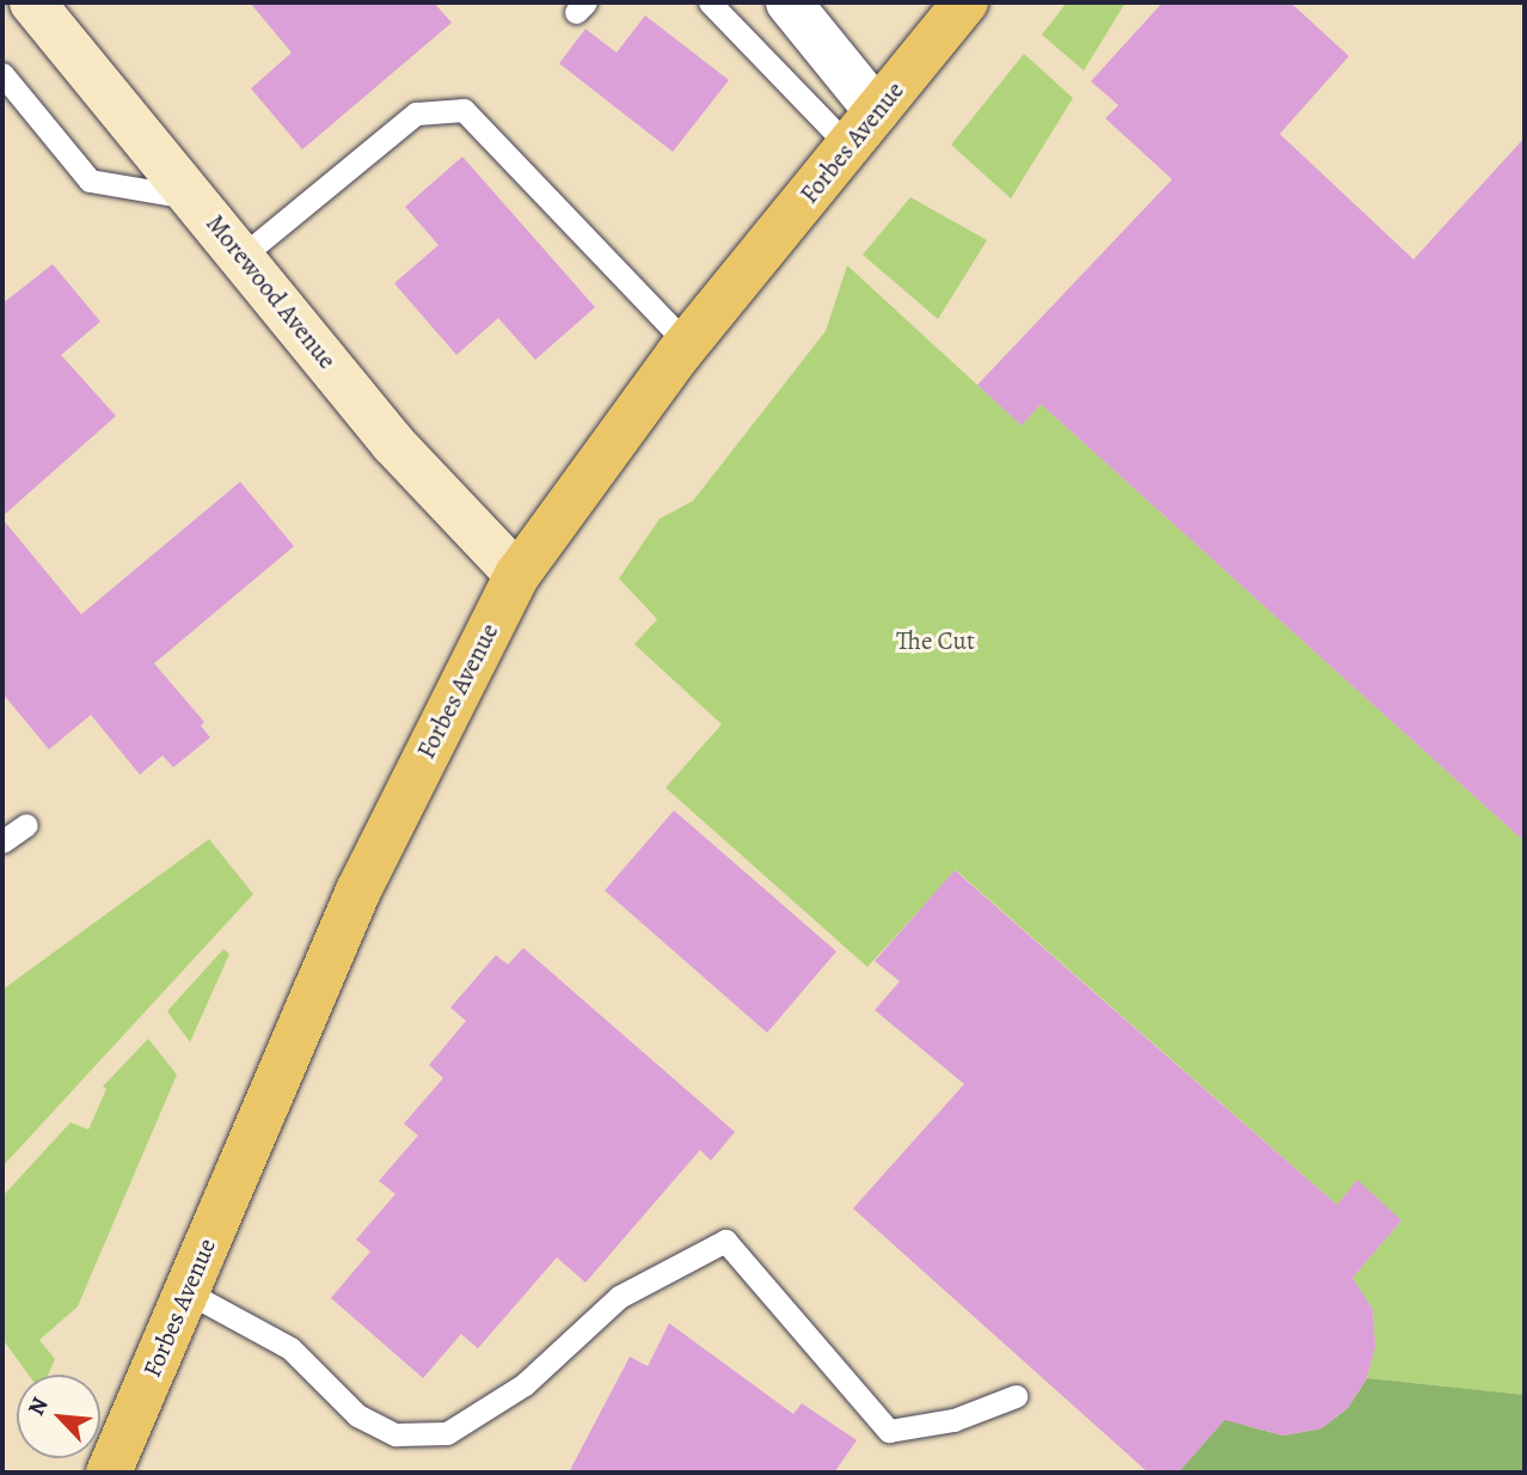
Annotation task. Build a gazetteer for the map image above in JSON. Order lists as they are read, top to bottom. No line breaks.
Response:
{"streets":{"main road":["Forbes Avenue","Morewood Avenue"]},"crossings":[["Forbes Avenue","Morewood Avenue"]],"parks":["The Cut"],"north":"top left"}
